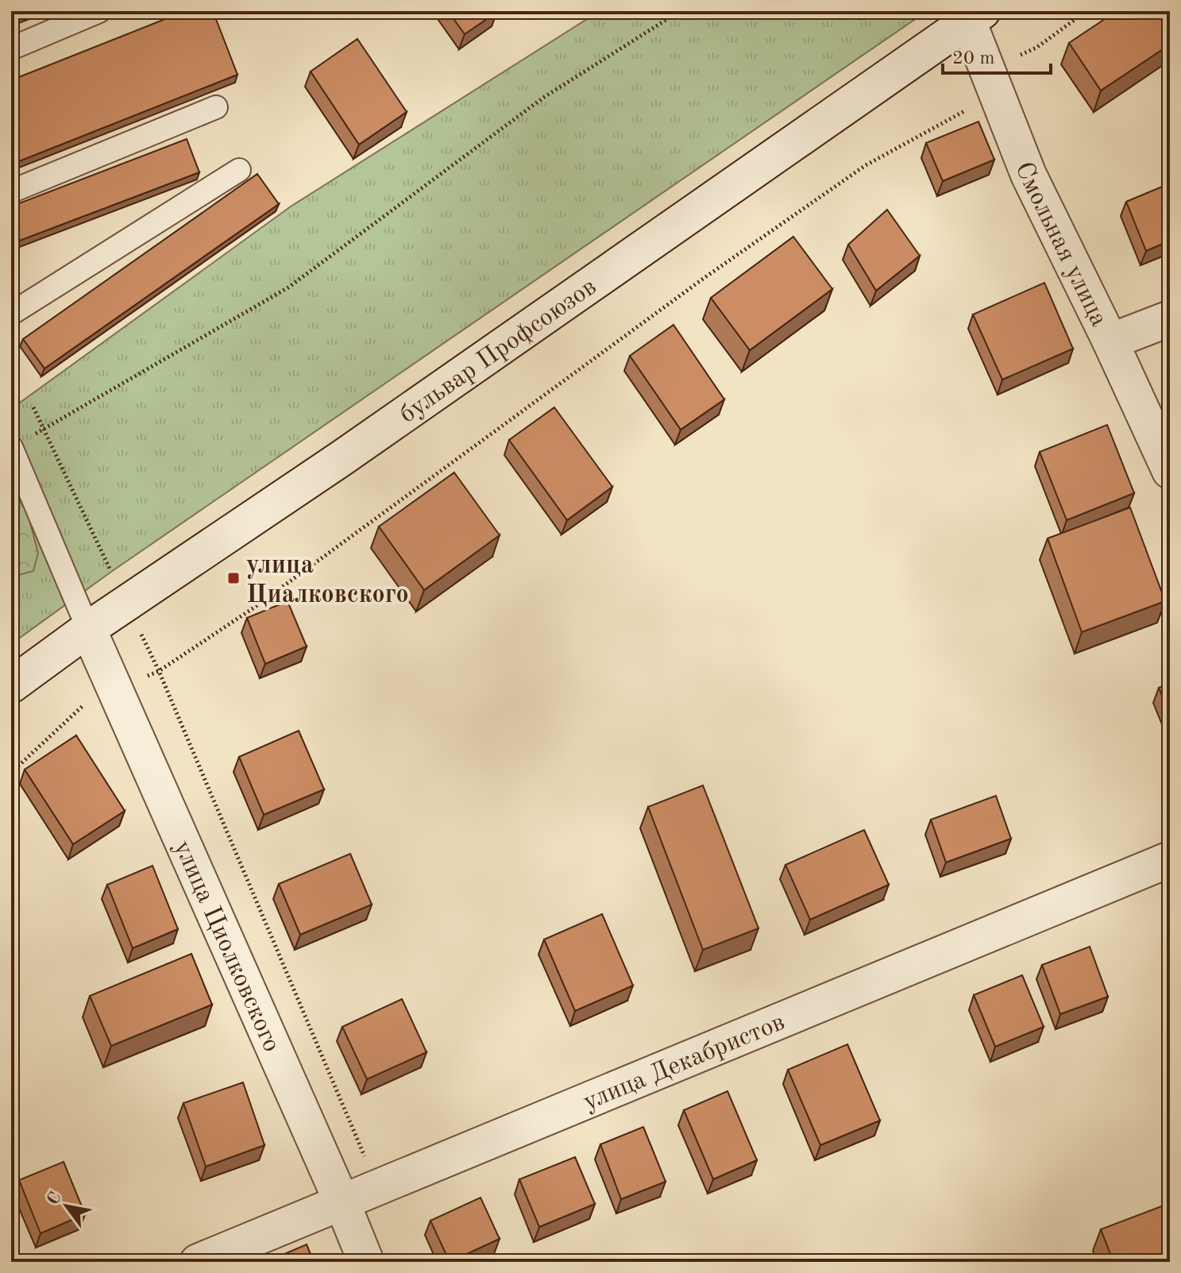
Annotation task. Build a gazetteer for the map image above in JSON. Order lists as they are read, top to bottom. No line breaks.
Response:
{"streets":{"street":["Смольная улица","бульвар Профсоюзов","улица Циолковского","улица Декабристов"]},"crossings":[["Смольная улица","бульвар Профсоюзов"],["бульвар Профсоюзов","улица Циолковского"],["улица Циолковского","улица Декабристов"]],"places":{"transit":["улица Циалковского"]},"scale_bar":"20 m","north":"top left"}
